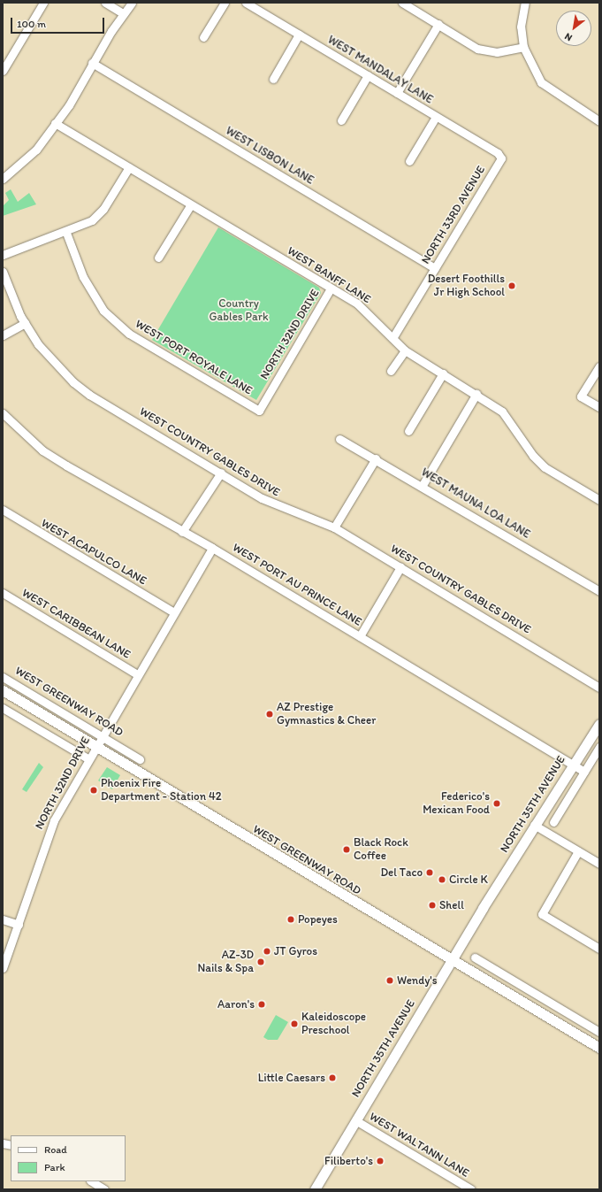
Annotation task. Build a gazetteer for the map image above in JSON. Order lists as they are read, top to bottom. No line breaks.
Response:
{"streets":{"main road":["WEST GREENWAY ROAD","NORTH 35TH AVENUE"],"street":["WEST MANDALAY LANE","WEST LISBON LANE","NORTH 33RD AVENUE","WEST BANFF LANE","NORTH 32ND DRIVE","WEST PORT ROYALE LANE","WEST COUNTRY GABLES DRIVE","WEST MAUNA LOA LANE","WEST ACAPULCO LANE","WEST PORT AU PRINCE LANE","WEST CARIBBEAN LANE","WEST WALTANN LANE"]},"crossings":[["WEST MANDALAY LANE","NORTH 33RD AVENUE"],["WEST LISBON LANE","NORTH 33RD AVENUE"],["NORTH 33RD AVENUE","WEST BANFF LANE"],["WEST BANFF LANE","NORTH 32ND DRIVE"],["NORTH 32ND DRIVE","WEST PORT ROYALE LANE"],["NORTH 32ND DRIVE","WEST ACAPULCO LANE"],["NORTH 32ND DRIVE","WEST PORT AU PRINCE LANE"],["NORTH 32ND DRIVE","WEST CARIBBEAN LANE"],["NORTH 32ND DRIVE","WEST GREENWAY ROAD"],["WEST PORT AU PRINCE LANE","NORTH 35TH AVENUE"],["WEST GREENWAY ROAD","NORTH 35TH AVENUE"],["NORTH 35TH AVENUE","WEST WALTANN LANE"]],"parks":["Country Gables Park"],"places":["Desert Foothills Jr High School","AZ Prestige Gymnastics & Cheer","Phoenix Fire Department - Station 42","Federico's Mexican Food","Black Rock Coffee","Del Taco","Circle K","Shell","Popeyes","JT Gyros","AZ-3D Nails & Spa","Wendy's","Aaron's","Kaleidoscope Preschool","Little Caesars","Filiberto's"],"legend":["Road","Park"],"scale_bar":"100 m","north":"bottom left"}
